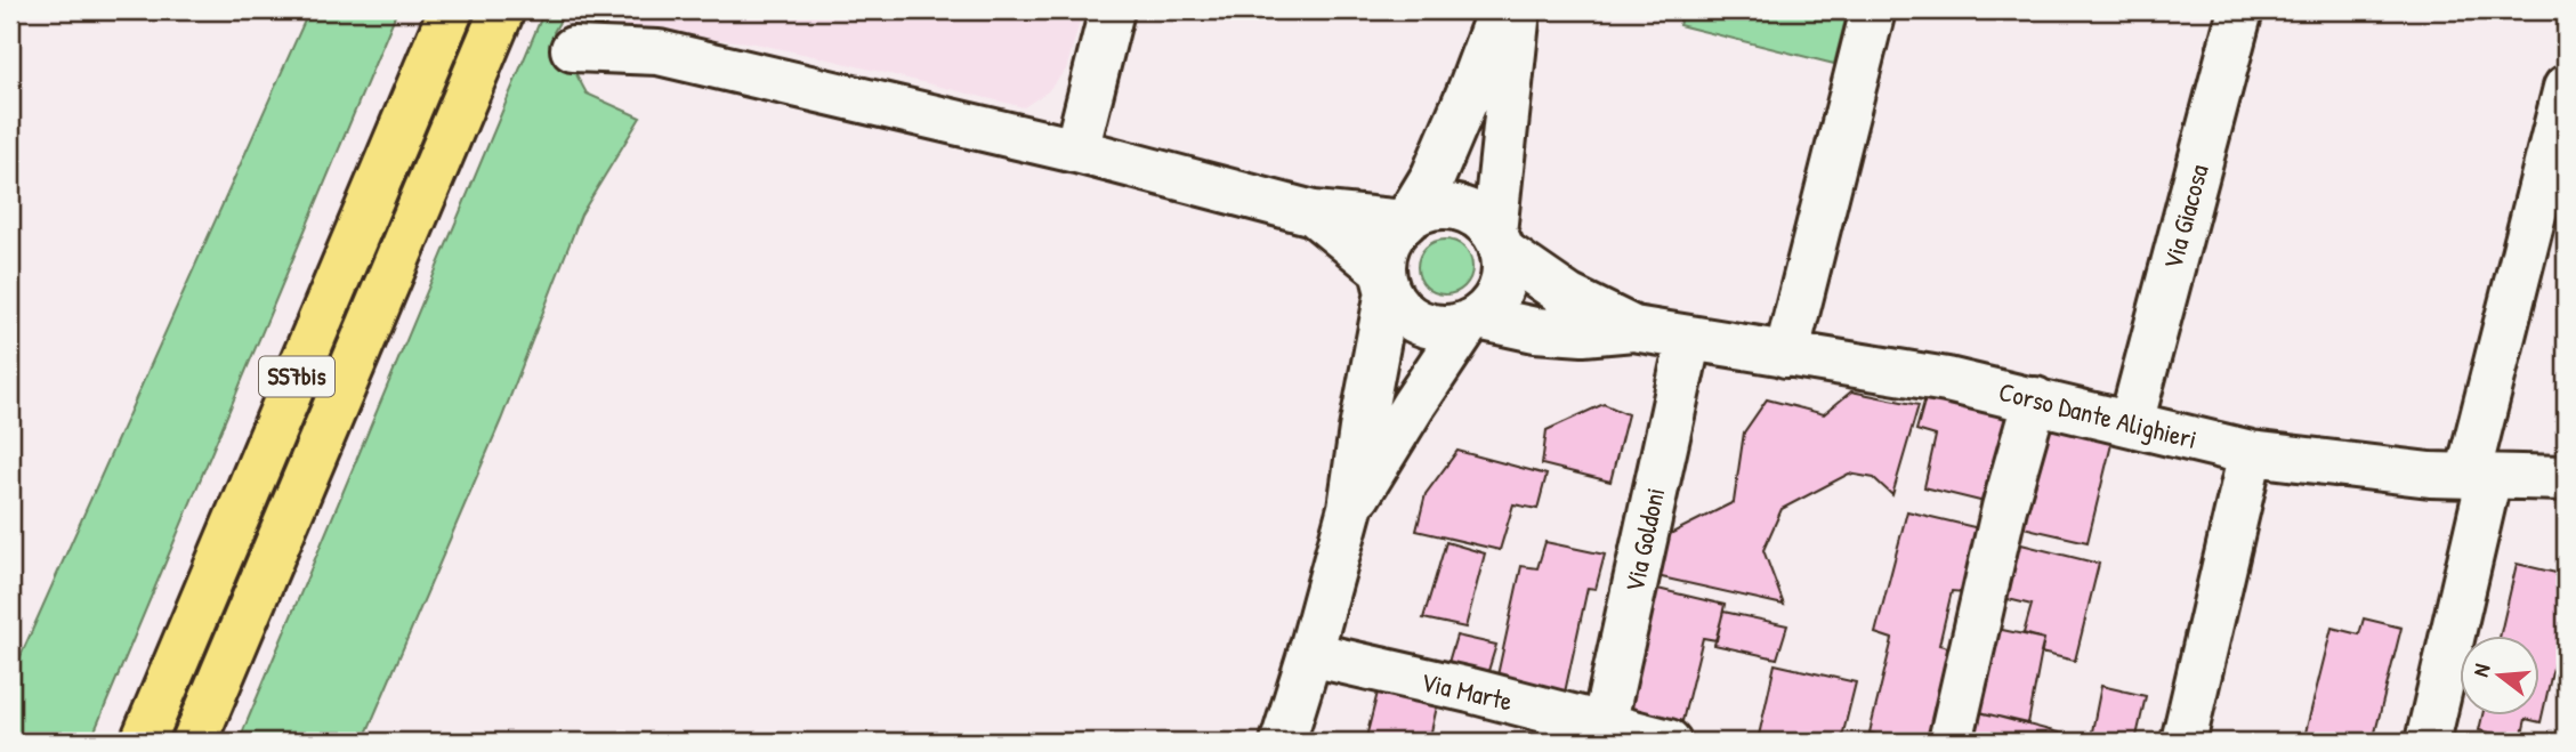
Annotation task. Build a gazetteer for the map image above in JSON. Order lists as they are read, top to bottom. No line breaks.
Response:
{"streets":{"highway":["SS7bis"],"street":["Via Giacosa","Corso Dante Alighieri","Via Goldoni","Via Marte"]},"crossings":[["Via Giacosa","Corso Dante Alighieri"],["Corso Dante Alighieri","Via Goldoni"],["Via Goldoni","Via Marte"]],"north":"left"}
